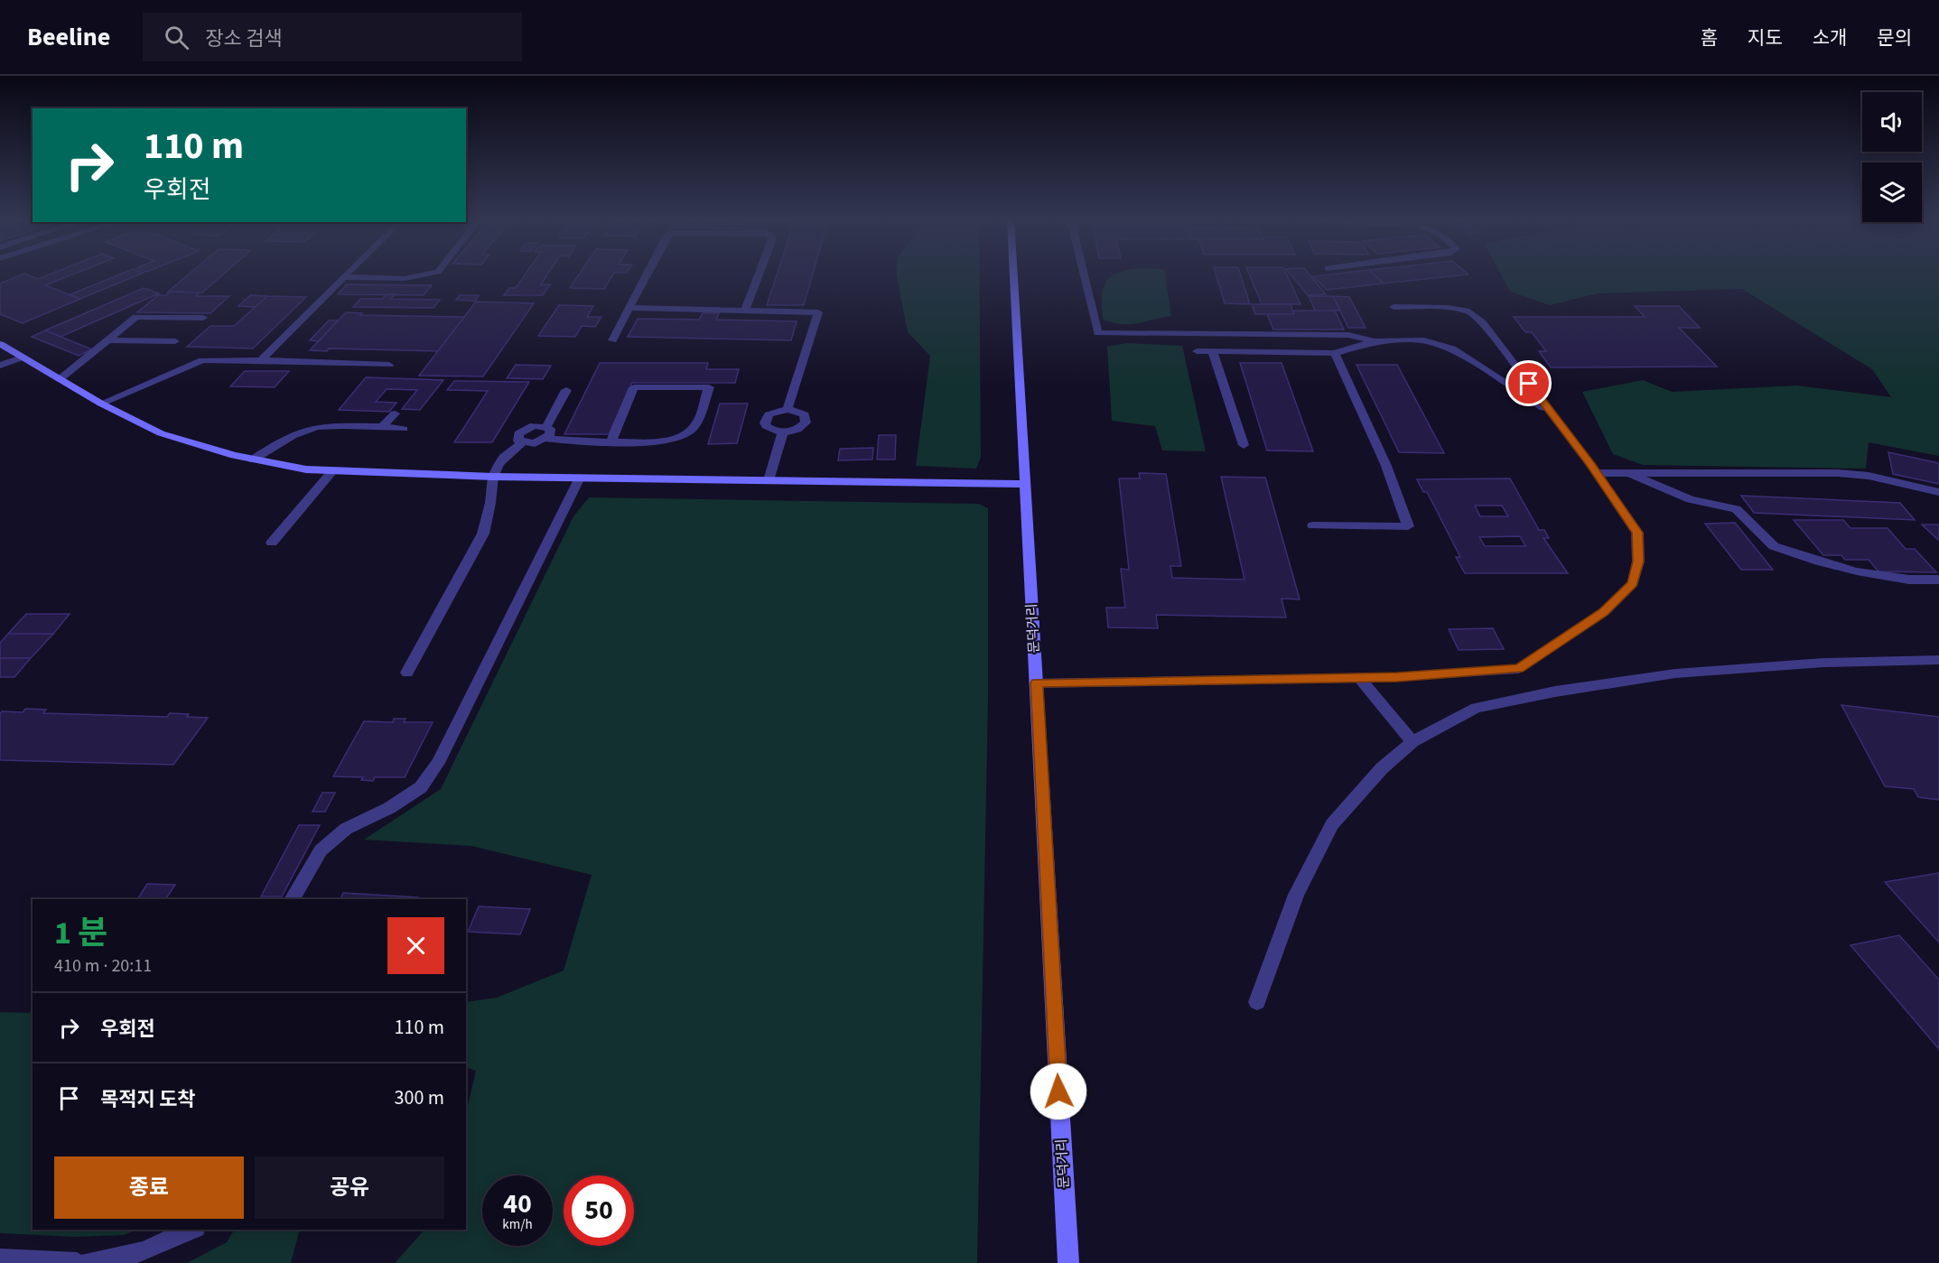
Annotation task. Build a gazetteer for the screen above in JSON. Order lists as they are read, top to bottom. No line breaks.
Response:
{"streets":{"main road":["문덕거리"]},"page":{"header":"Beeline","search":"장소 검색","nav":["홈","지도","소개","문의"],"turn":["110 m","우회전"],"heading":["1 분","410 m · 20:11"],"list":[{"name":"우회전","value":"110 m"},{"name":"목적지 도착","value":"300 m"}],"buttons":["종료","공유"],"speed":"40 km/h","limit":"50"}}
